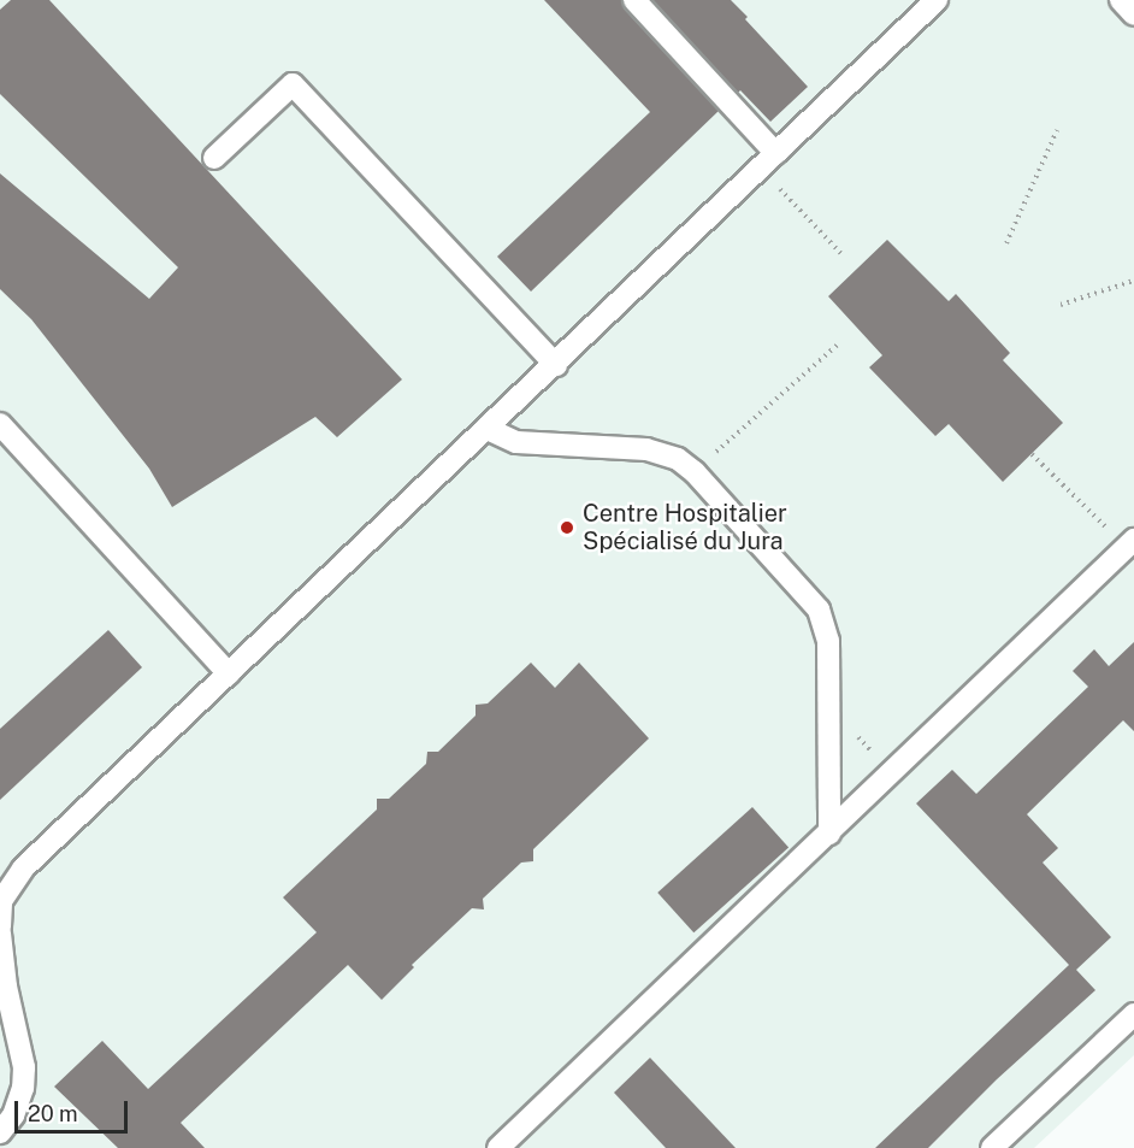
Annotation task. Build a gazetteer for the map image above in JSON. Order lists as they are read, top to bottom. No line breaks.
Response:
{"places":["Centre Hospitalier Spécialisé du Jura"],"scale_bar":"20 m"}
